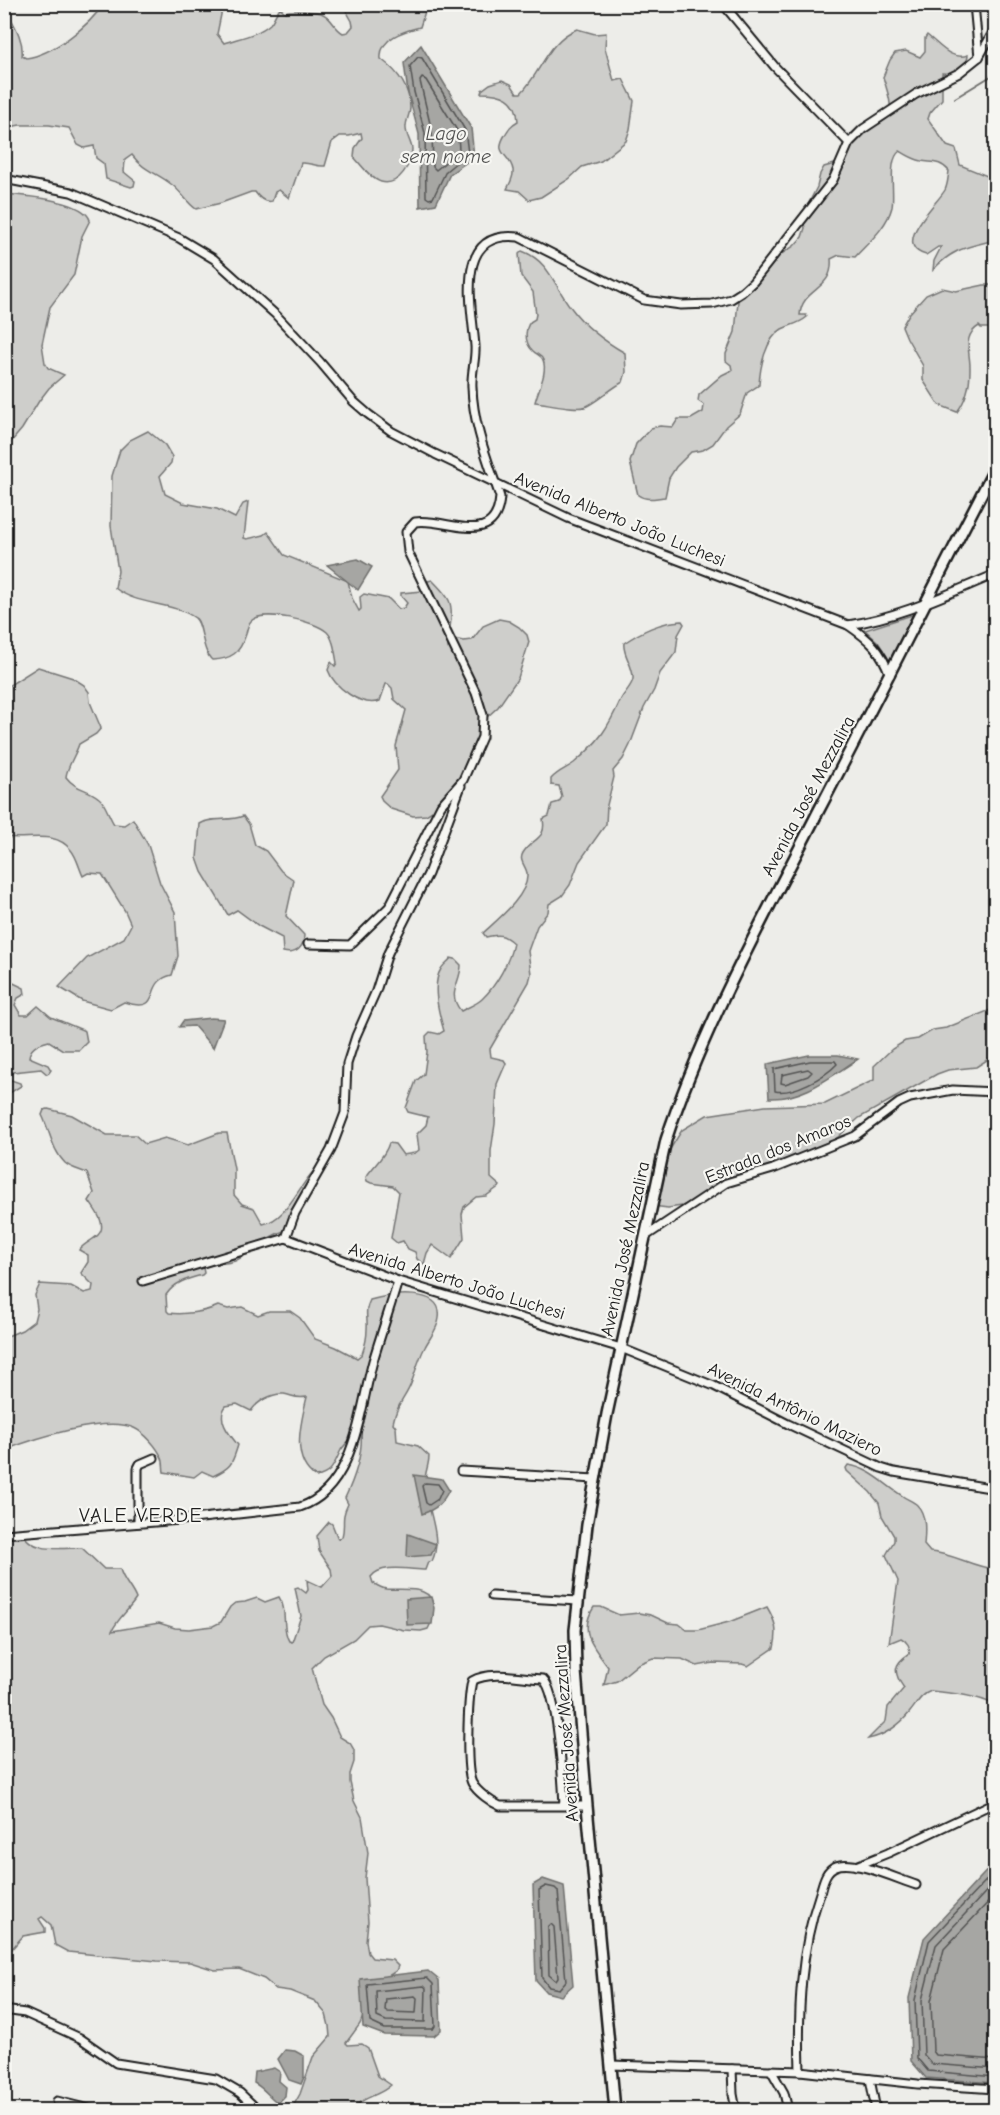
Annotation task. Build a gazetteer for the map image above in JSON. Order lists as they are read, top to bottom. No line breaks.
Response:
{"streets":{"main road":["Avenida José Mezzalira"],"street":["Avenida Alberto João Luchesi","Estrada dos Amaros","Avenida Antônio Maziero"]},"crossings":[["Avenida Alberto João Luchesi","Avenida José Mezzalira"],["Avenida Alberto João Luchesi","Avenida Antônio Maziero"],["Avenida José Mezzalira","Estrada dos Amaros"],["Avenida José Mezzalira","Avenida Antônio Maziero"]],"districts":["VALE VERDE"],"water":["Lago sem nome"]}
